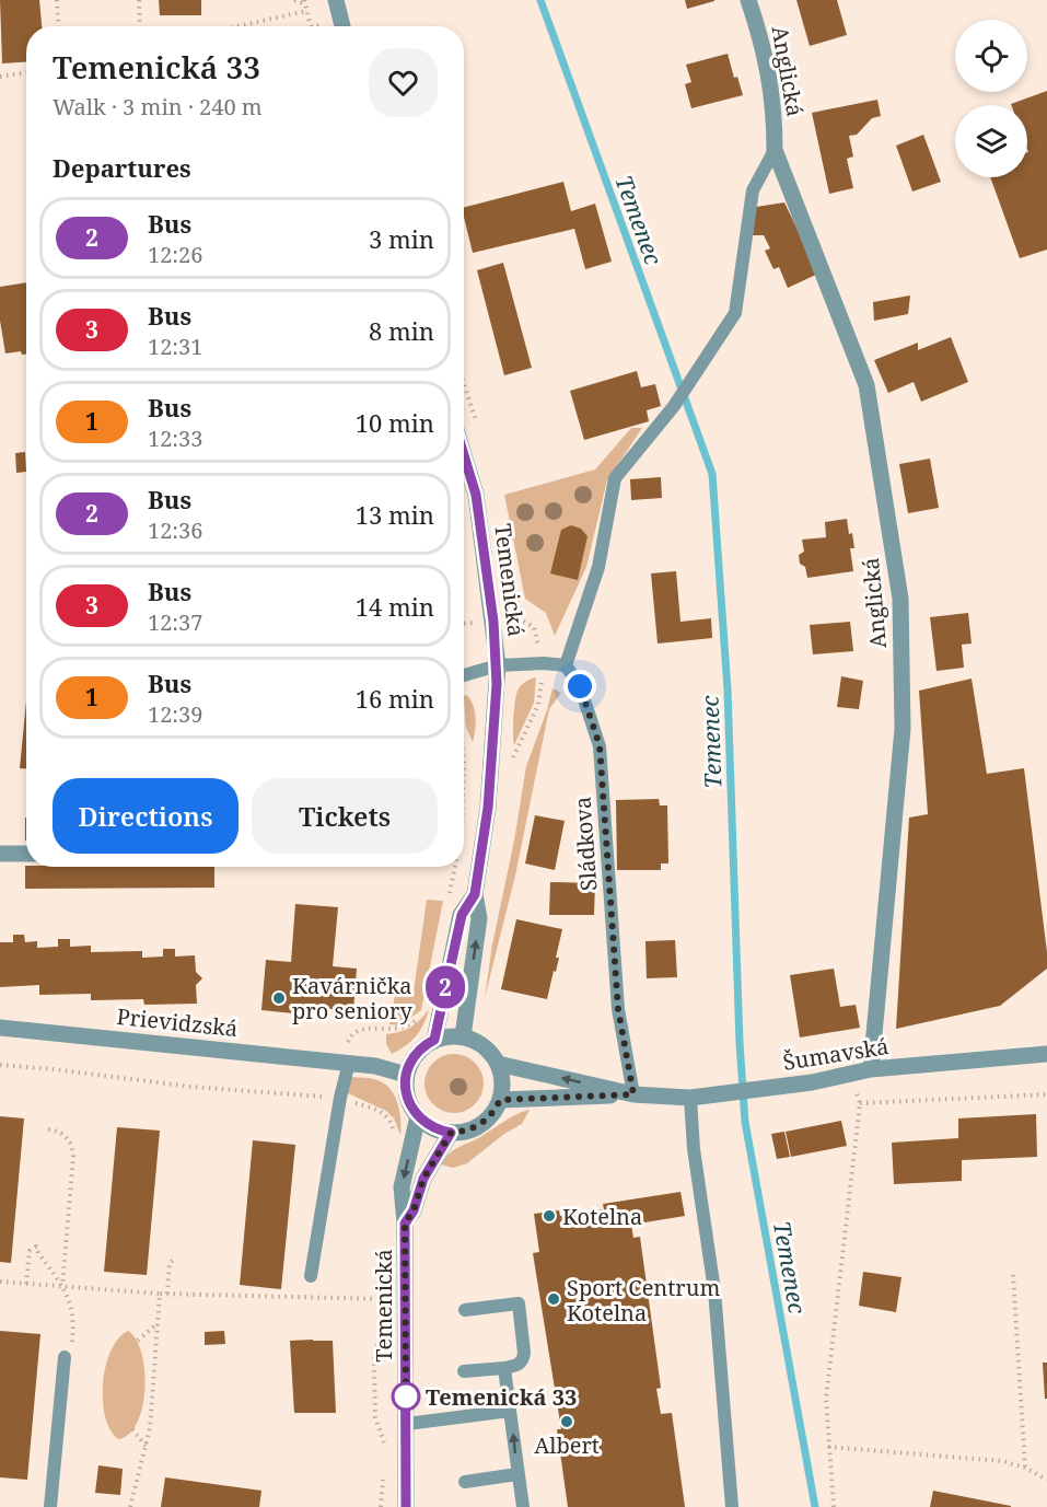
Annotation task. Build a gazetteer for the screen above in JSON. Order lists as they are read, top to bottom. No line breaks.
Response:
{"streets":{"street":["Anglická","Temenická","Prievidzská","Šumavská"],"lane":["Sládkova"]},"crossings":[["Anglická","Sládkova"],["Anglická","Šumavská"],["Temenická","Prievidzská"],["Temenická","Šumavská"],["Sládkova","Šumavská"],["Prievidzská","Šumavská"]],"water":["Temenec"],"places":["Kavárnička pro seniory","Kotelna","Sport Centrum Kotelna","Temenická 33","Albert"],"lines":["bus line 2"],"page":{"on_map":"2","heading":[["Temenická 33","Walk · 3 min · 240 m"],"Departures"],"list":[{"mark":"2","name":"Bus","note":"12:26","value":"3 min"},{"mark":"3","name":"Bus","note":"12:31","value":"8 min"},{"mark":"1","name":"Bus","note":"12:33","value":"10 min"},{"mark":"2","name":"Bus","note":"12:36","value":"13 min"},{"mark":"3","name":"Bus","note":"12:37","value":"14 min"},{"mark":"1","name":"Bus","note":"12:39","value":"16 min"}],"buttons":["Directions","Tickets"]}}
